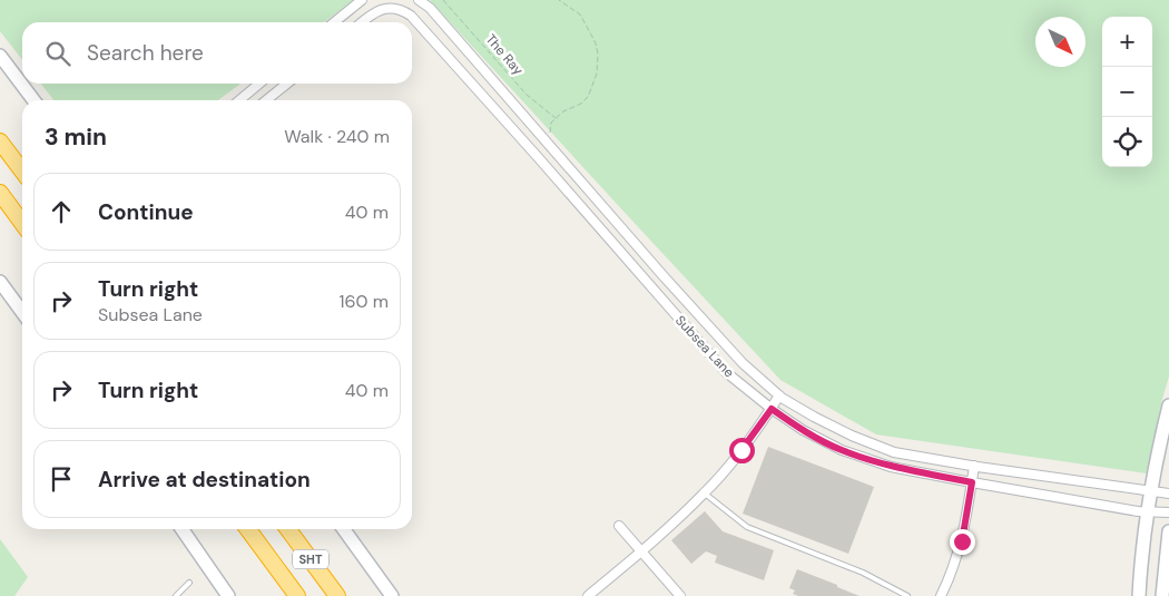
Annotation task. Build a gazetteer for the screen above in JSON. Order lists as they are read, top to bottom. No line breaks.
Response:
{"streets":{"highway":["SHT"],"street":["Subsea Lane"],"path":["The Ray"]},"north":"bottom right","page":{"map_buttons":["+","−"],"search":"Search here","heading":["3 min","Walk · 240 m"],"list":[["Continue","40 m"],["Turn right","Subsea Lane","160 m"],["Turn right","40 m"],"Arrive at destination"]}}
